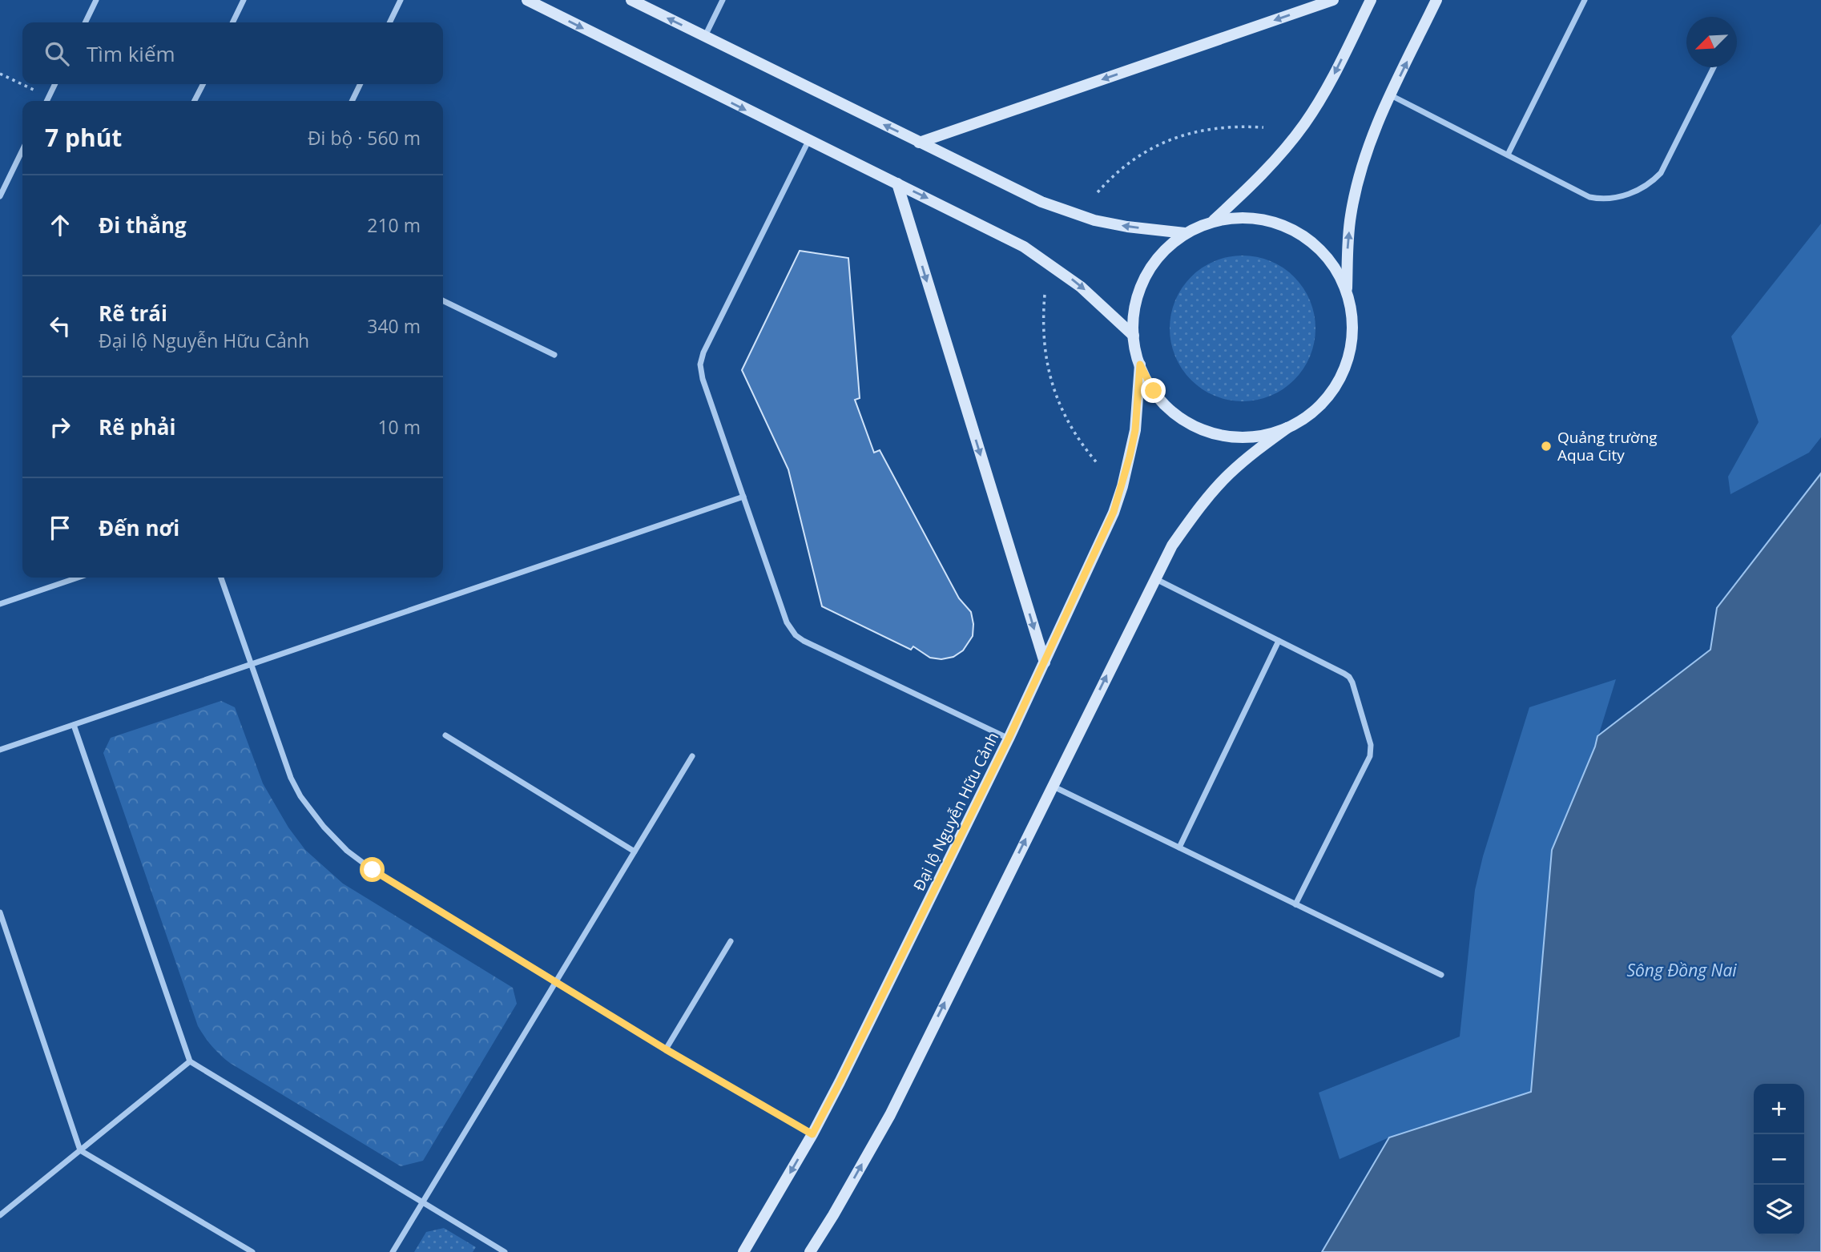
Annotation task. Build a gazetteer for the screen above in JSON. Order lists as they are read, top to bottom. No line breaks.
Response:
{"streets":{"main road":["Đại lộ Nguyễn Hữu Cảnh"]},"water":["Sông Đồng Nai"],"places":["Quảng trường Aqua City"],"north":"bottom left","page":{"search":"Tìm kiếm","heading":["7 phút","Đi bộ · 560 m"],"list":[["Đi thẳng","210 m"],["Rẽ trái","Đại lộ Nguyễn Hữu Cảnh","340 m"],["Rẽ phải","10 m"],"Đến nơi"],"map_buttons":["+","−"]}}
